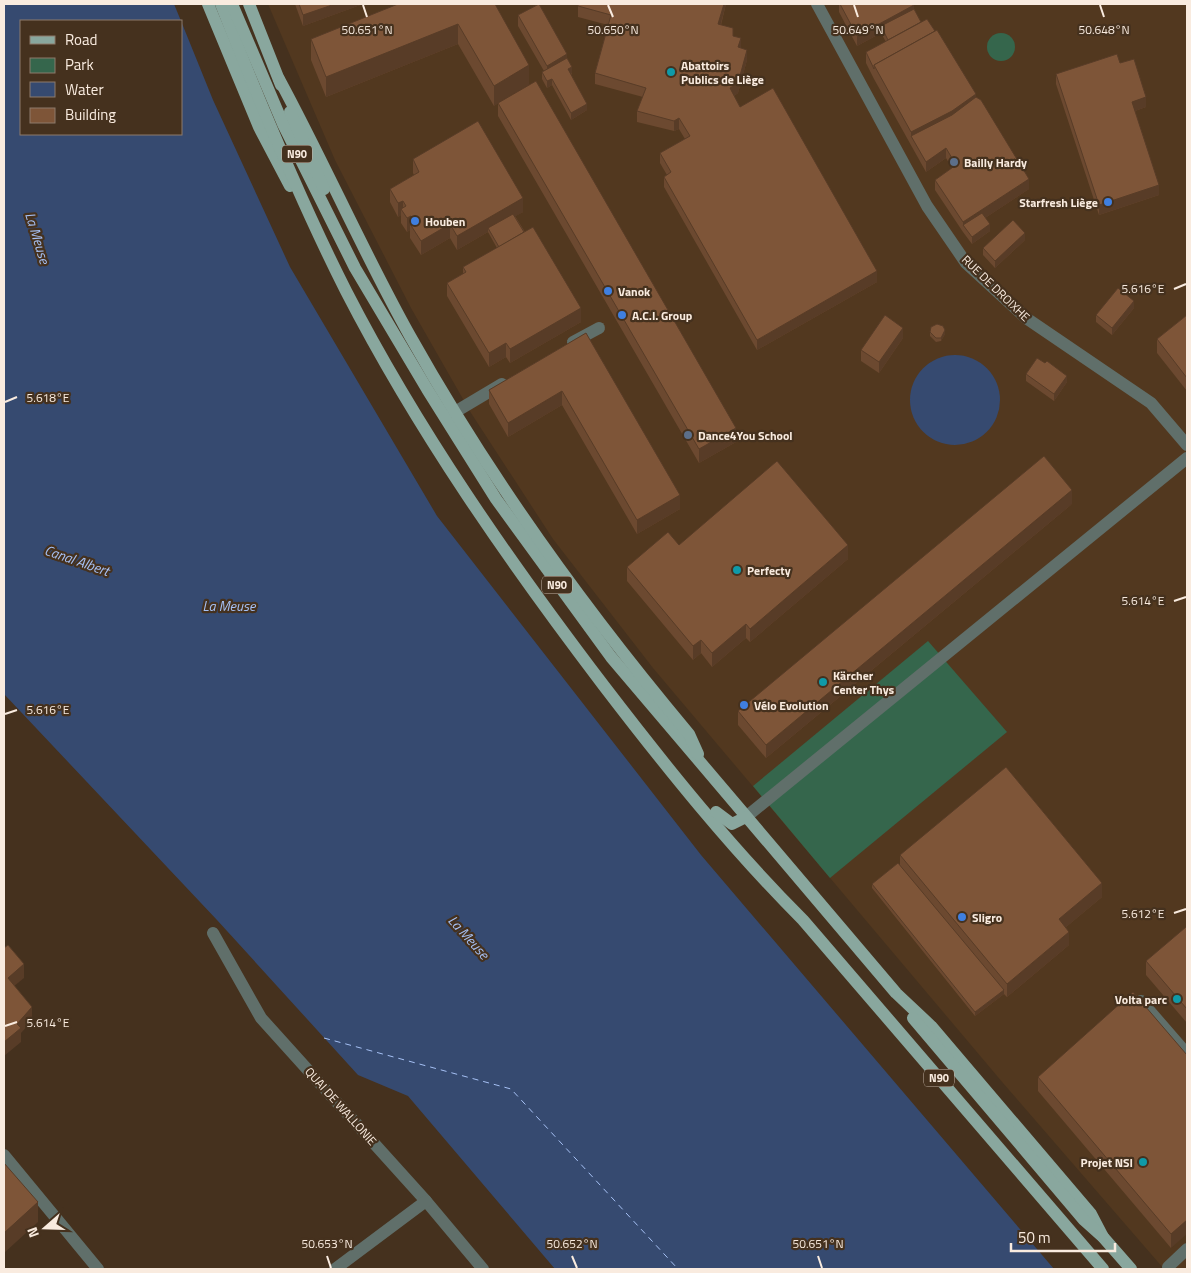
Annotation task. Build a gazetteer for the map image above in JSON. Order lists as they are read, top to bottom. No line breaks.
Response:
{"streets":{"main road":["N90"],"street":["RUE DE DROIXHE","QUAI DE WALLONIE"]},"water":["La Meuse","Canal Albert"],"places":["Abattoirs Publics de Liège","Bailly Hardy","Starfresh Liège","Houben","Vanok","A.C.I. Group","Dance4You School","Perfecty","Kärcher Center Thys","Vélo Evolution","Sligro","Volta parc","Projet NSI"],"legend":["Road","Park","Water","Building"],"scale_bar":"50 m","north":"left","coordinates":["50.651°N","50.650°N","50.649°N","50.648°N","5.616°E","5.618°E","5.614°E","5.612°E","50.653°N","50.652°N"]}
